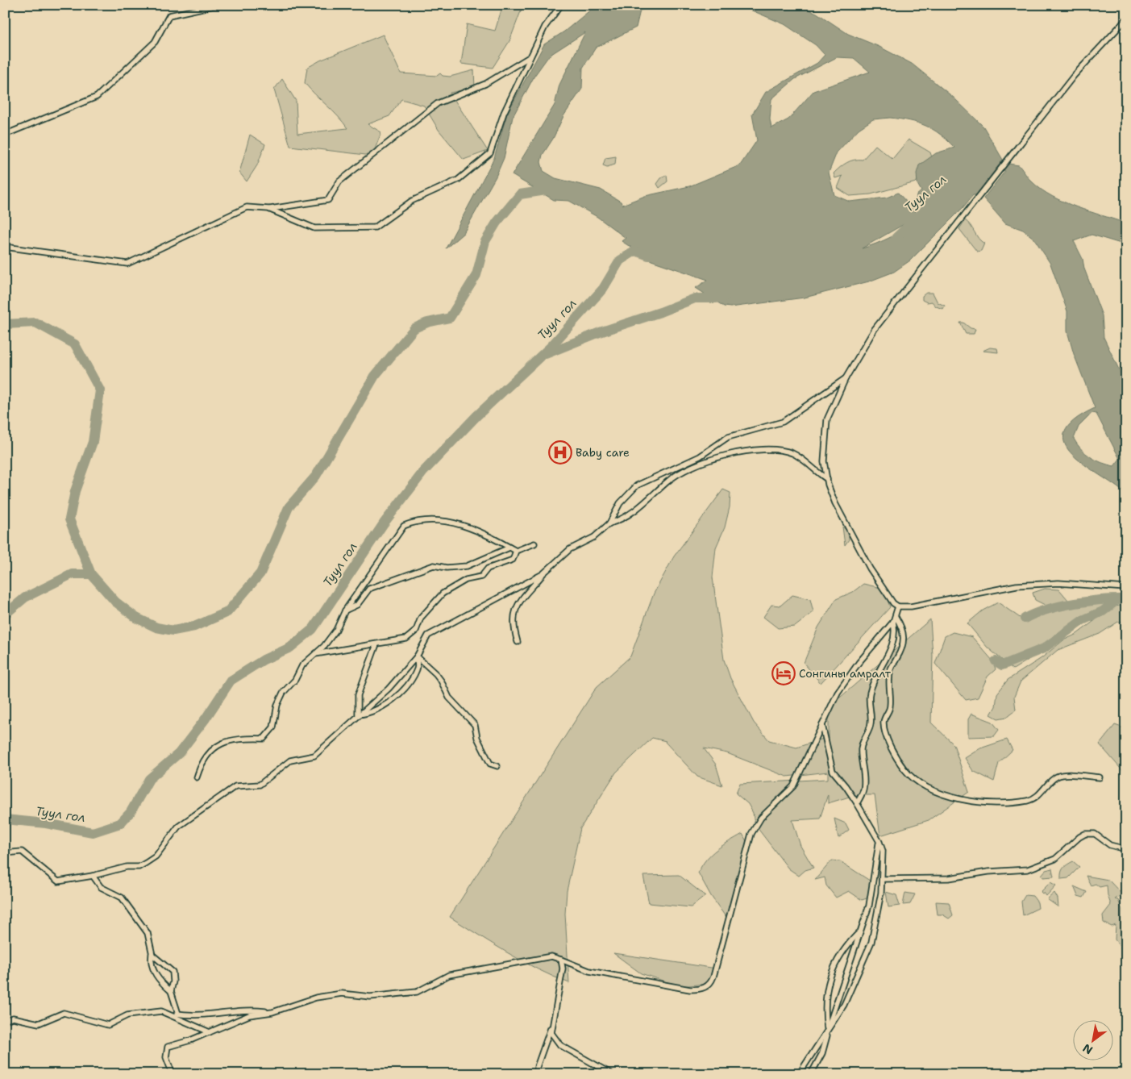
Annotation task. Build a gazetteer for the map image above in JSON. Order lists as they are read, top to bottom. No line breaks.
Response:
{"water":["Туул гол"],"places":{"hospital":["Baby care"],"hotel":["Сонгины амралт"]},"north":"bottom left"}
